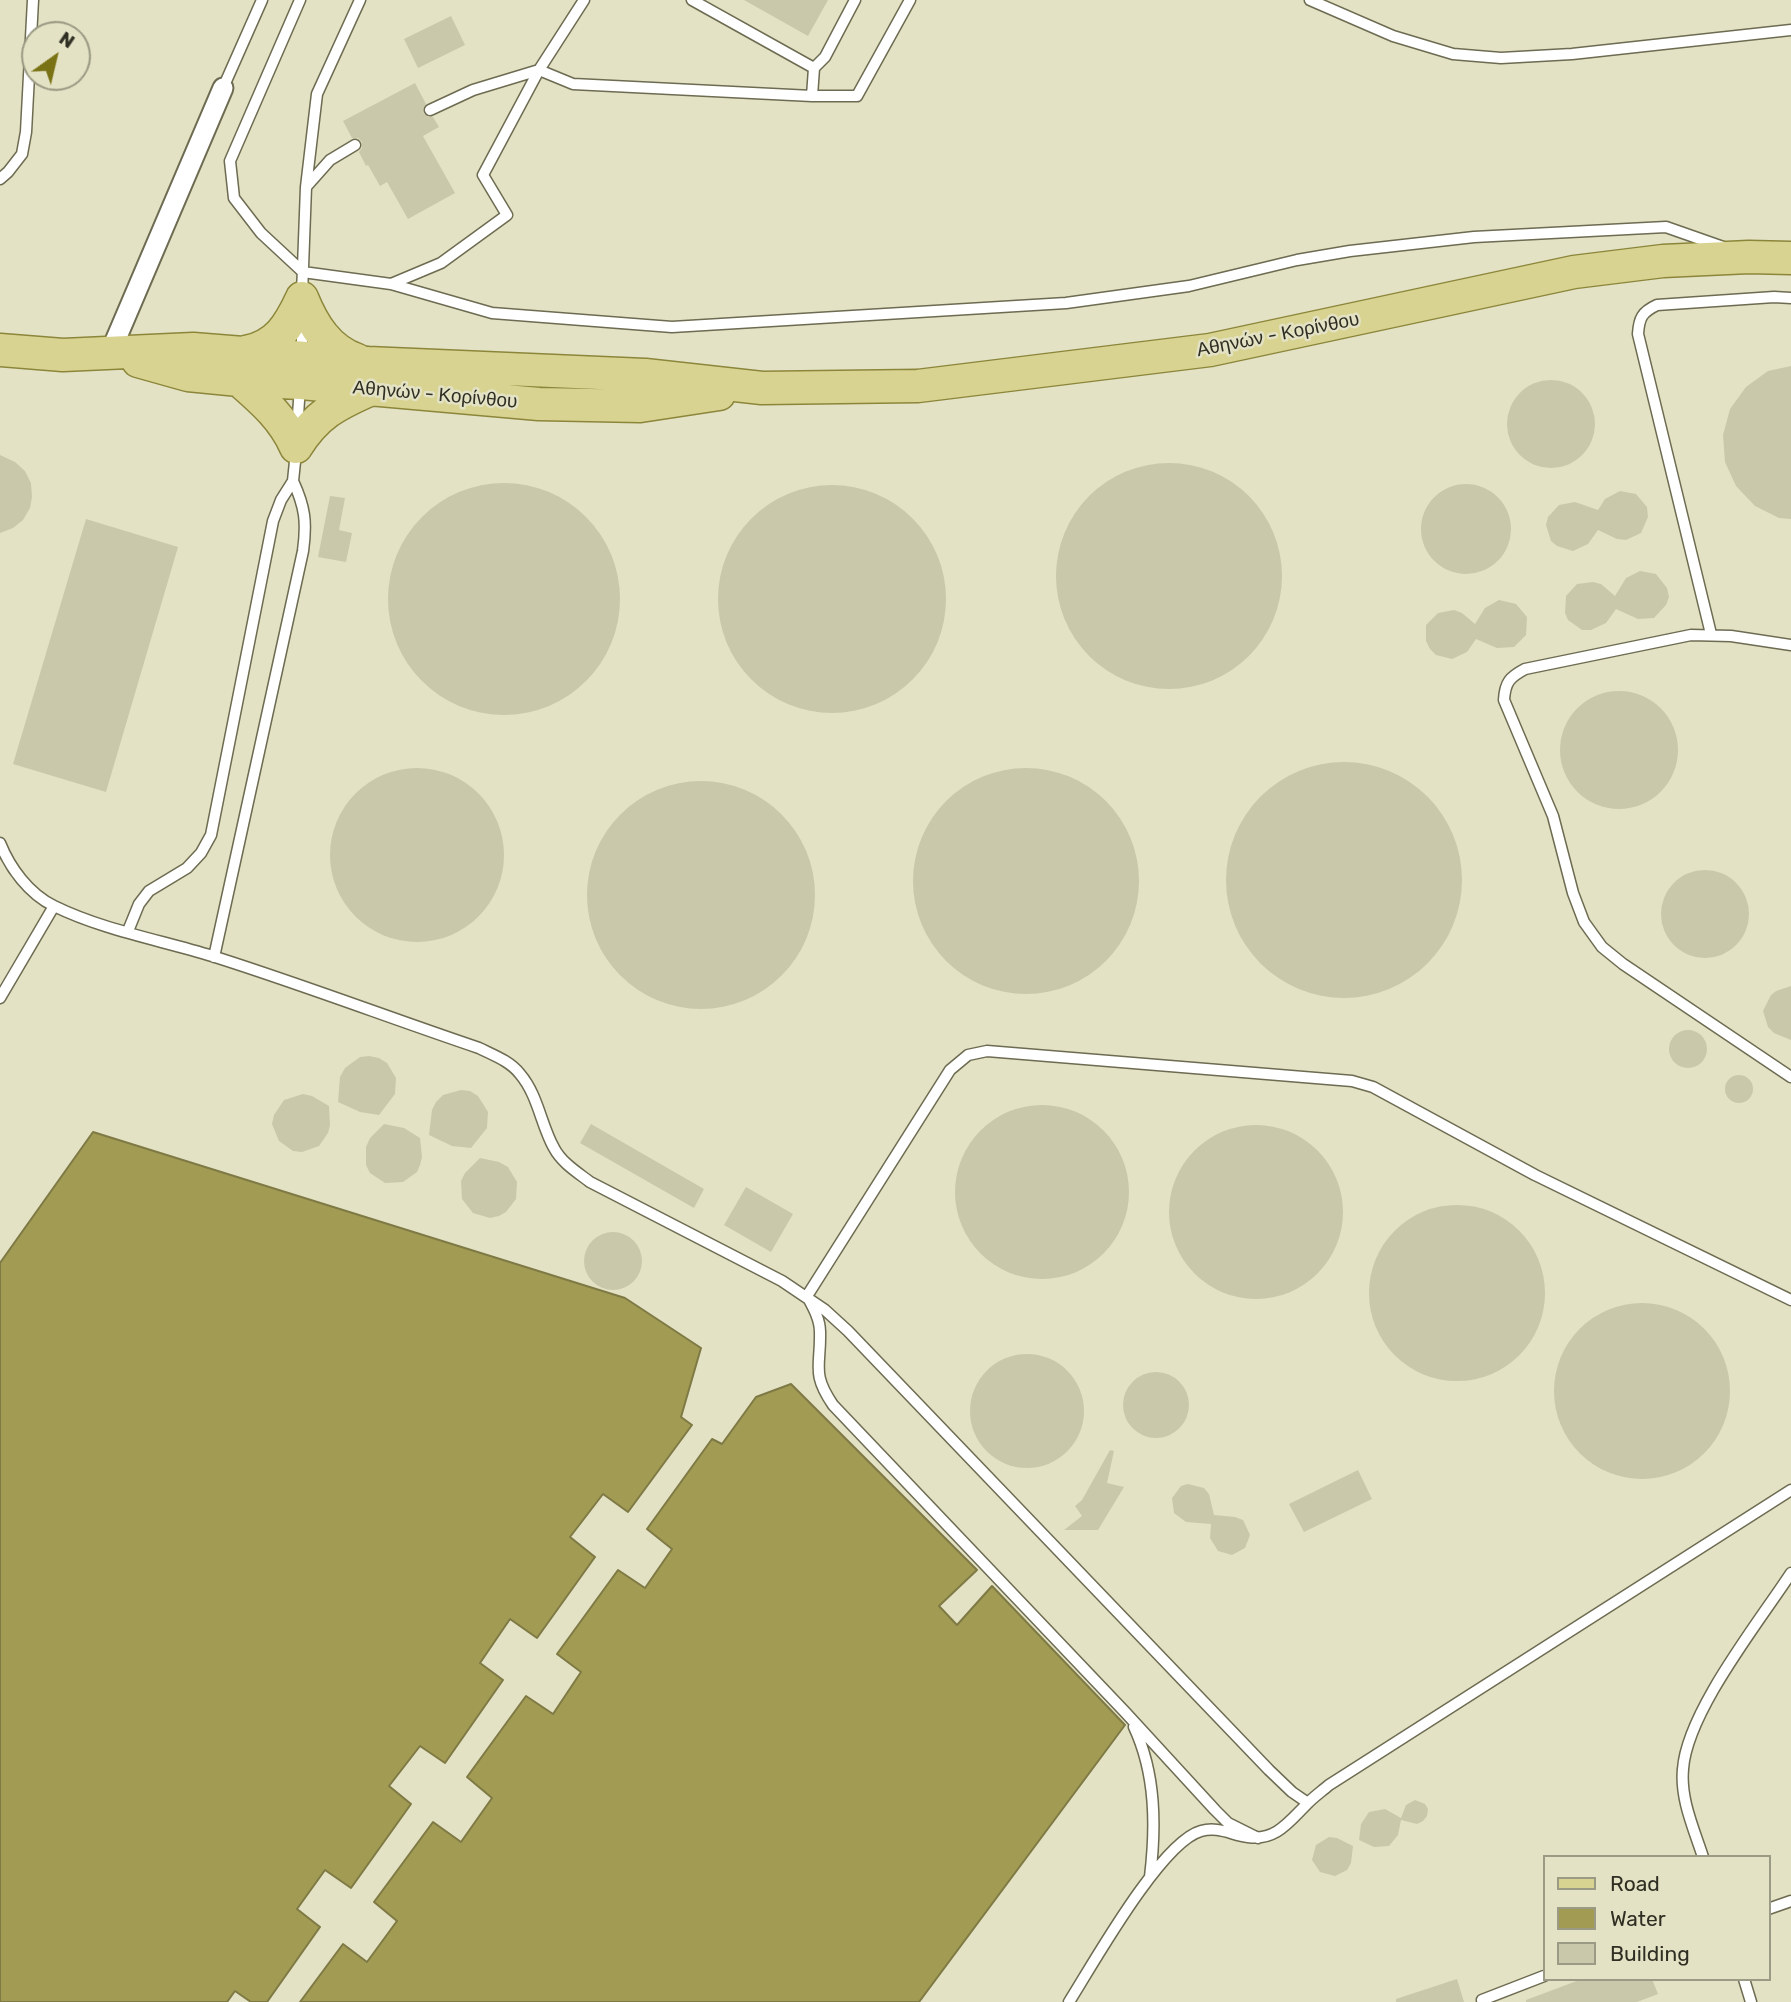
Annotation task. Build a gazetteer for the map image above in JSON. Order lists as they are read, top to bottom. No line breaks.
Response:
{"streets":{"main road":["Αθηνών - Κορίνθου"]},"legend":["Road","Water","Building"],"north":"top right"}
